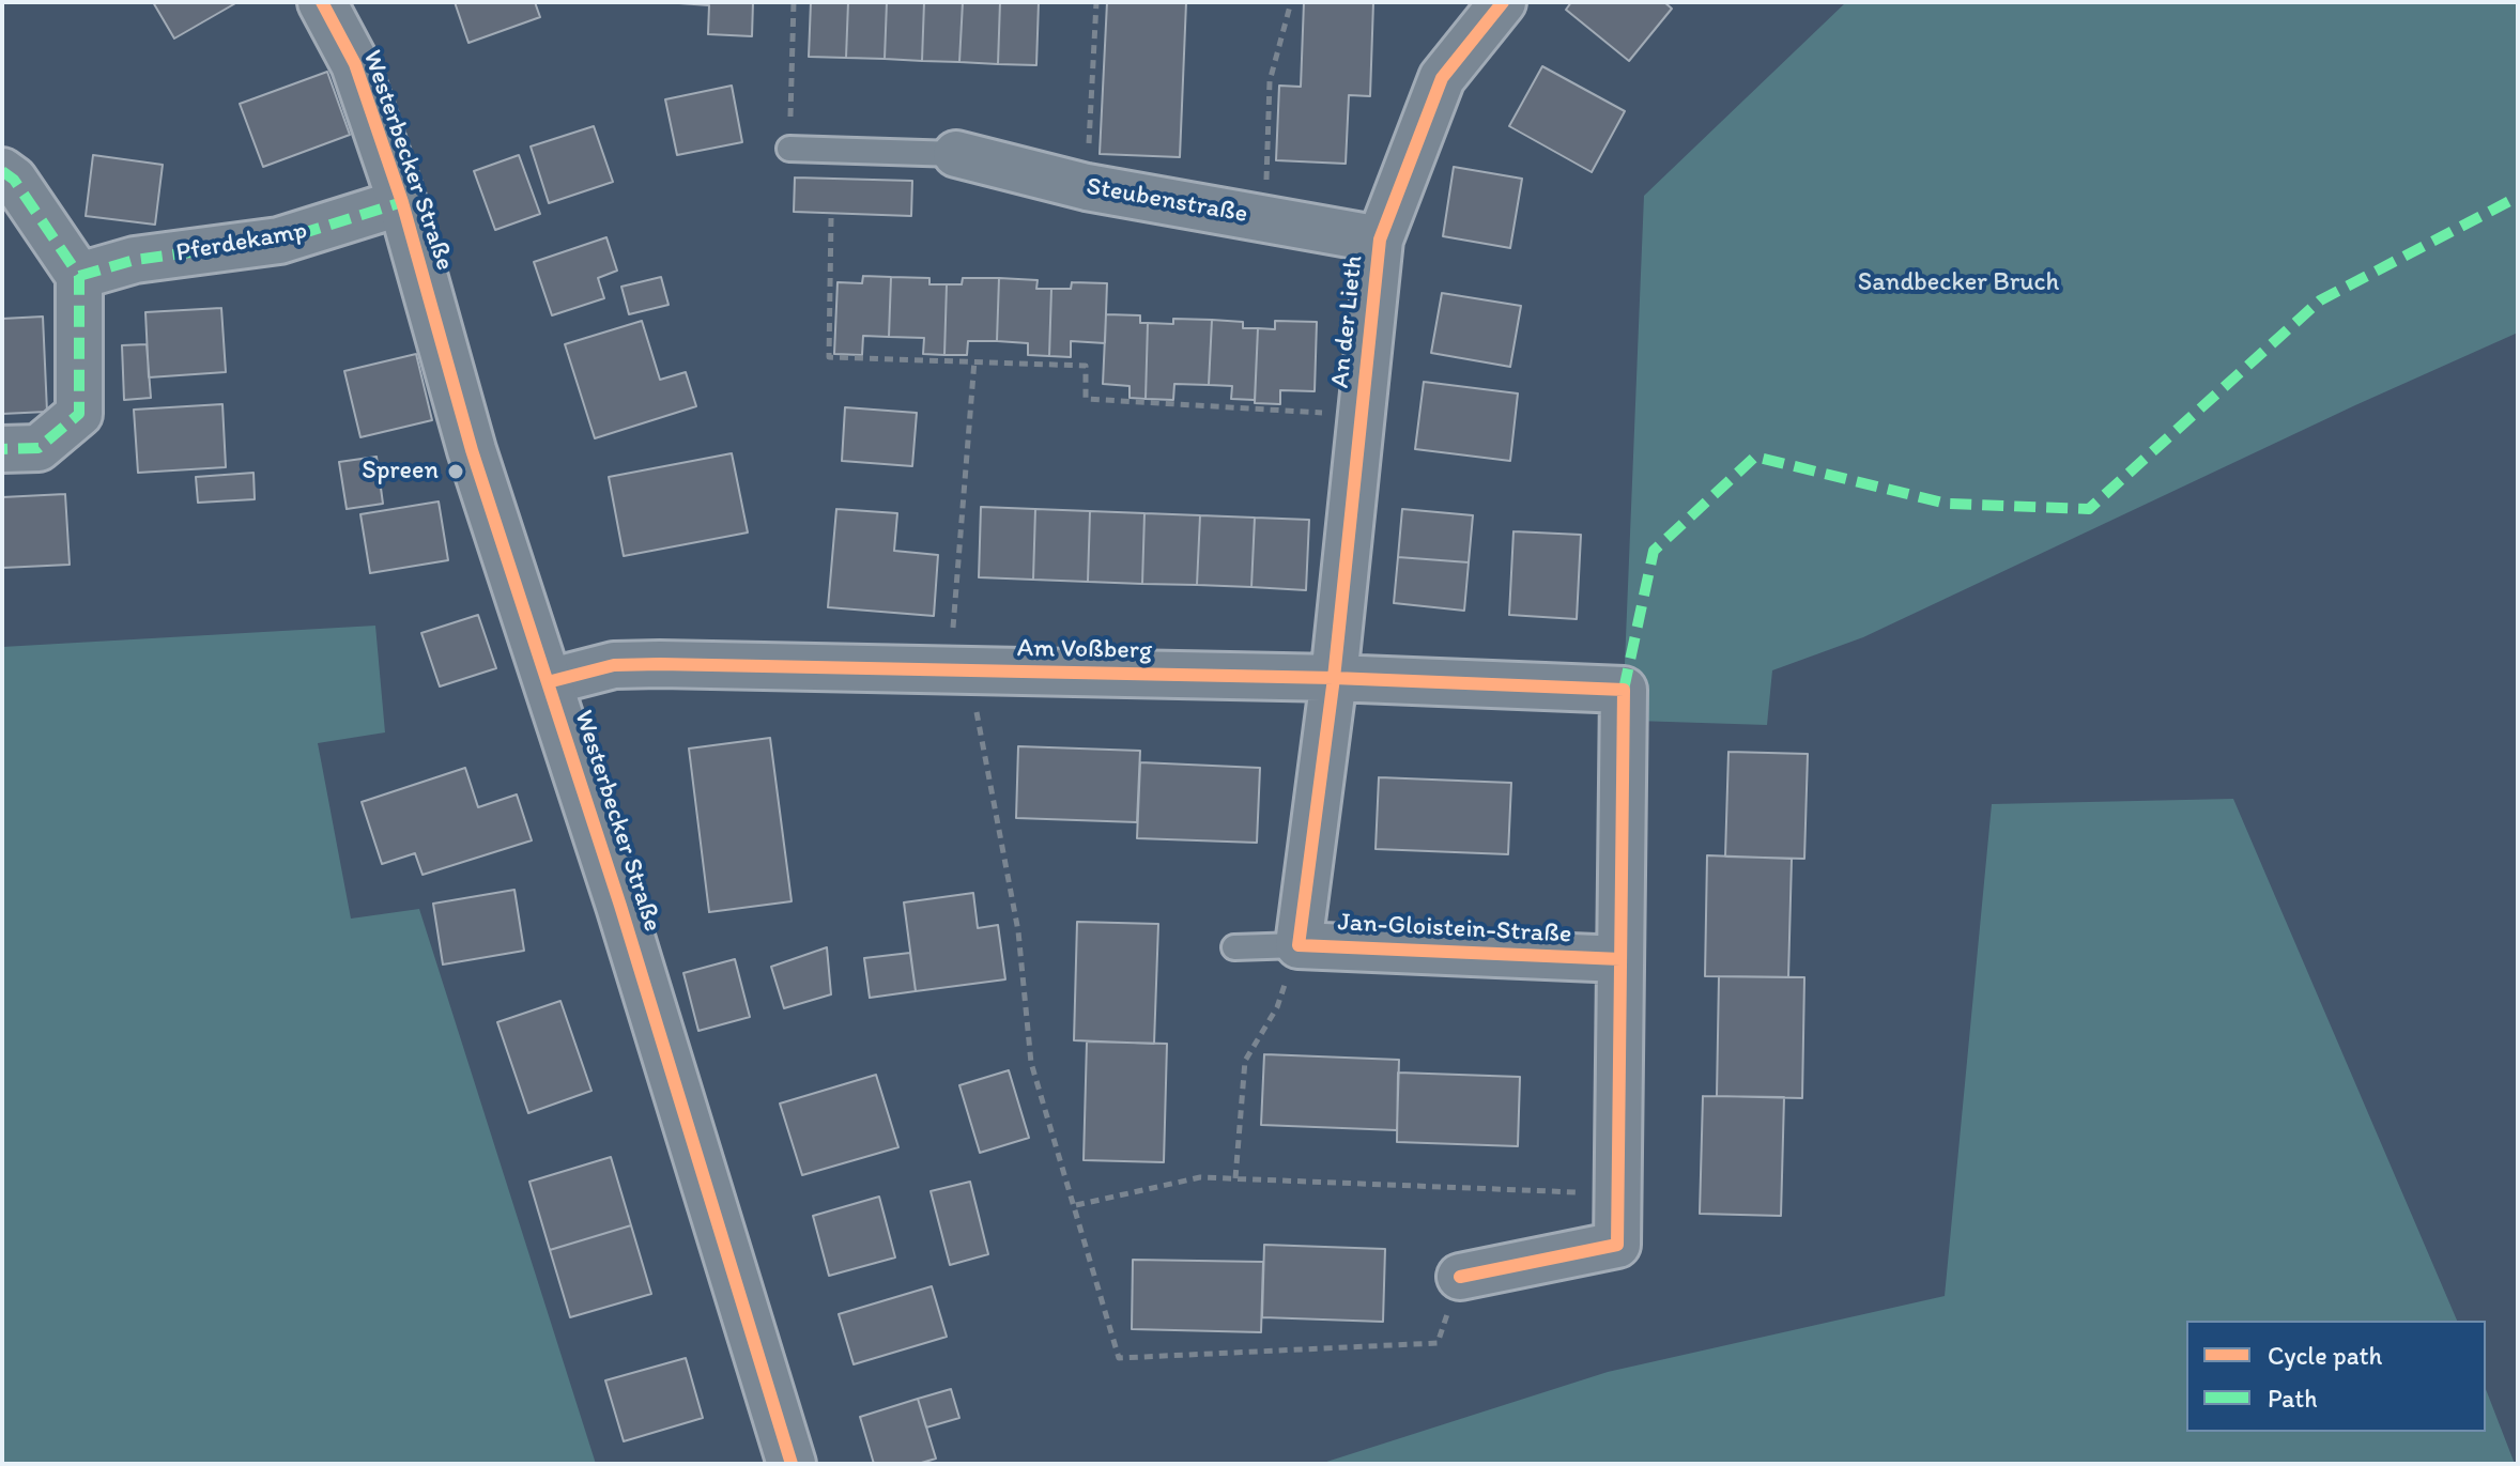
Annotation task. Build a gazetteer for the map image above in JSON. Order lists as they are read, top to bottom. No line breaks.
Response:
{"streets":{"street":["Westerbecker Straße","Steubenstraße","Pferdekamp","An der Lieth","Am Voßberg","Jan-Gloistein-Straße"]},"crossings":[["Westerbecker Straße","Pferdekamp"],["Westerbecker Straße","Am Voßberg"],["Steubenstraße","An der Lieth"],["An der Lieth","Am Voßberg"],["An der Lieth","Jan-Gloistein-Straße"],["Am Voßberg","Jan-Gloistein-Straße"]],"parks":["Sandbecker Bruch"],"places":["Spreen"],"legend":["Cycle path","Path"]}
